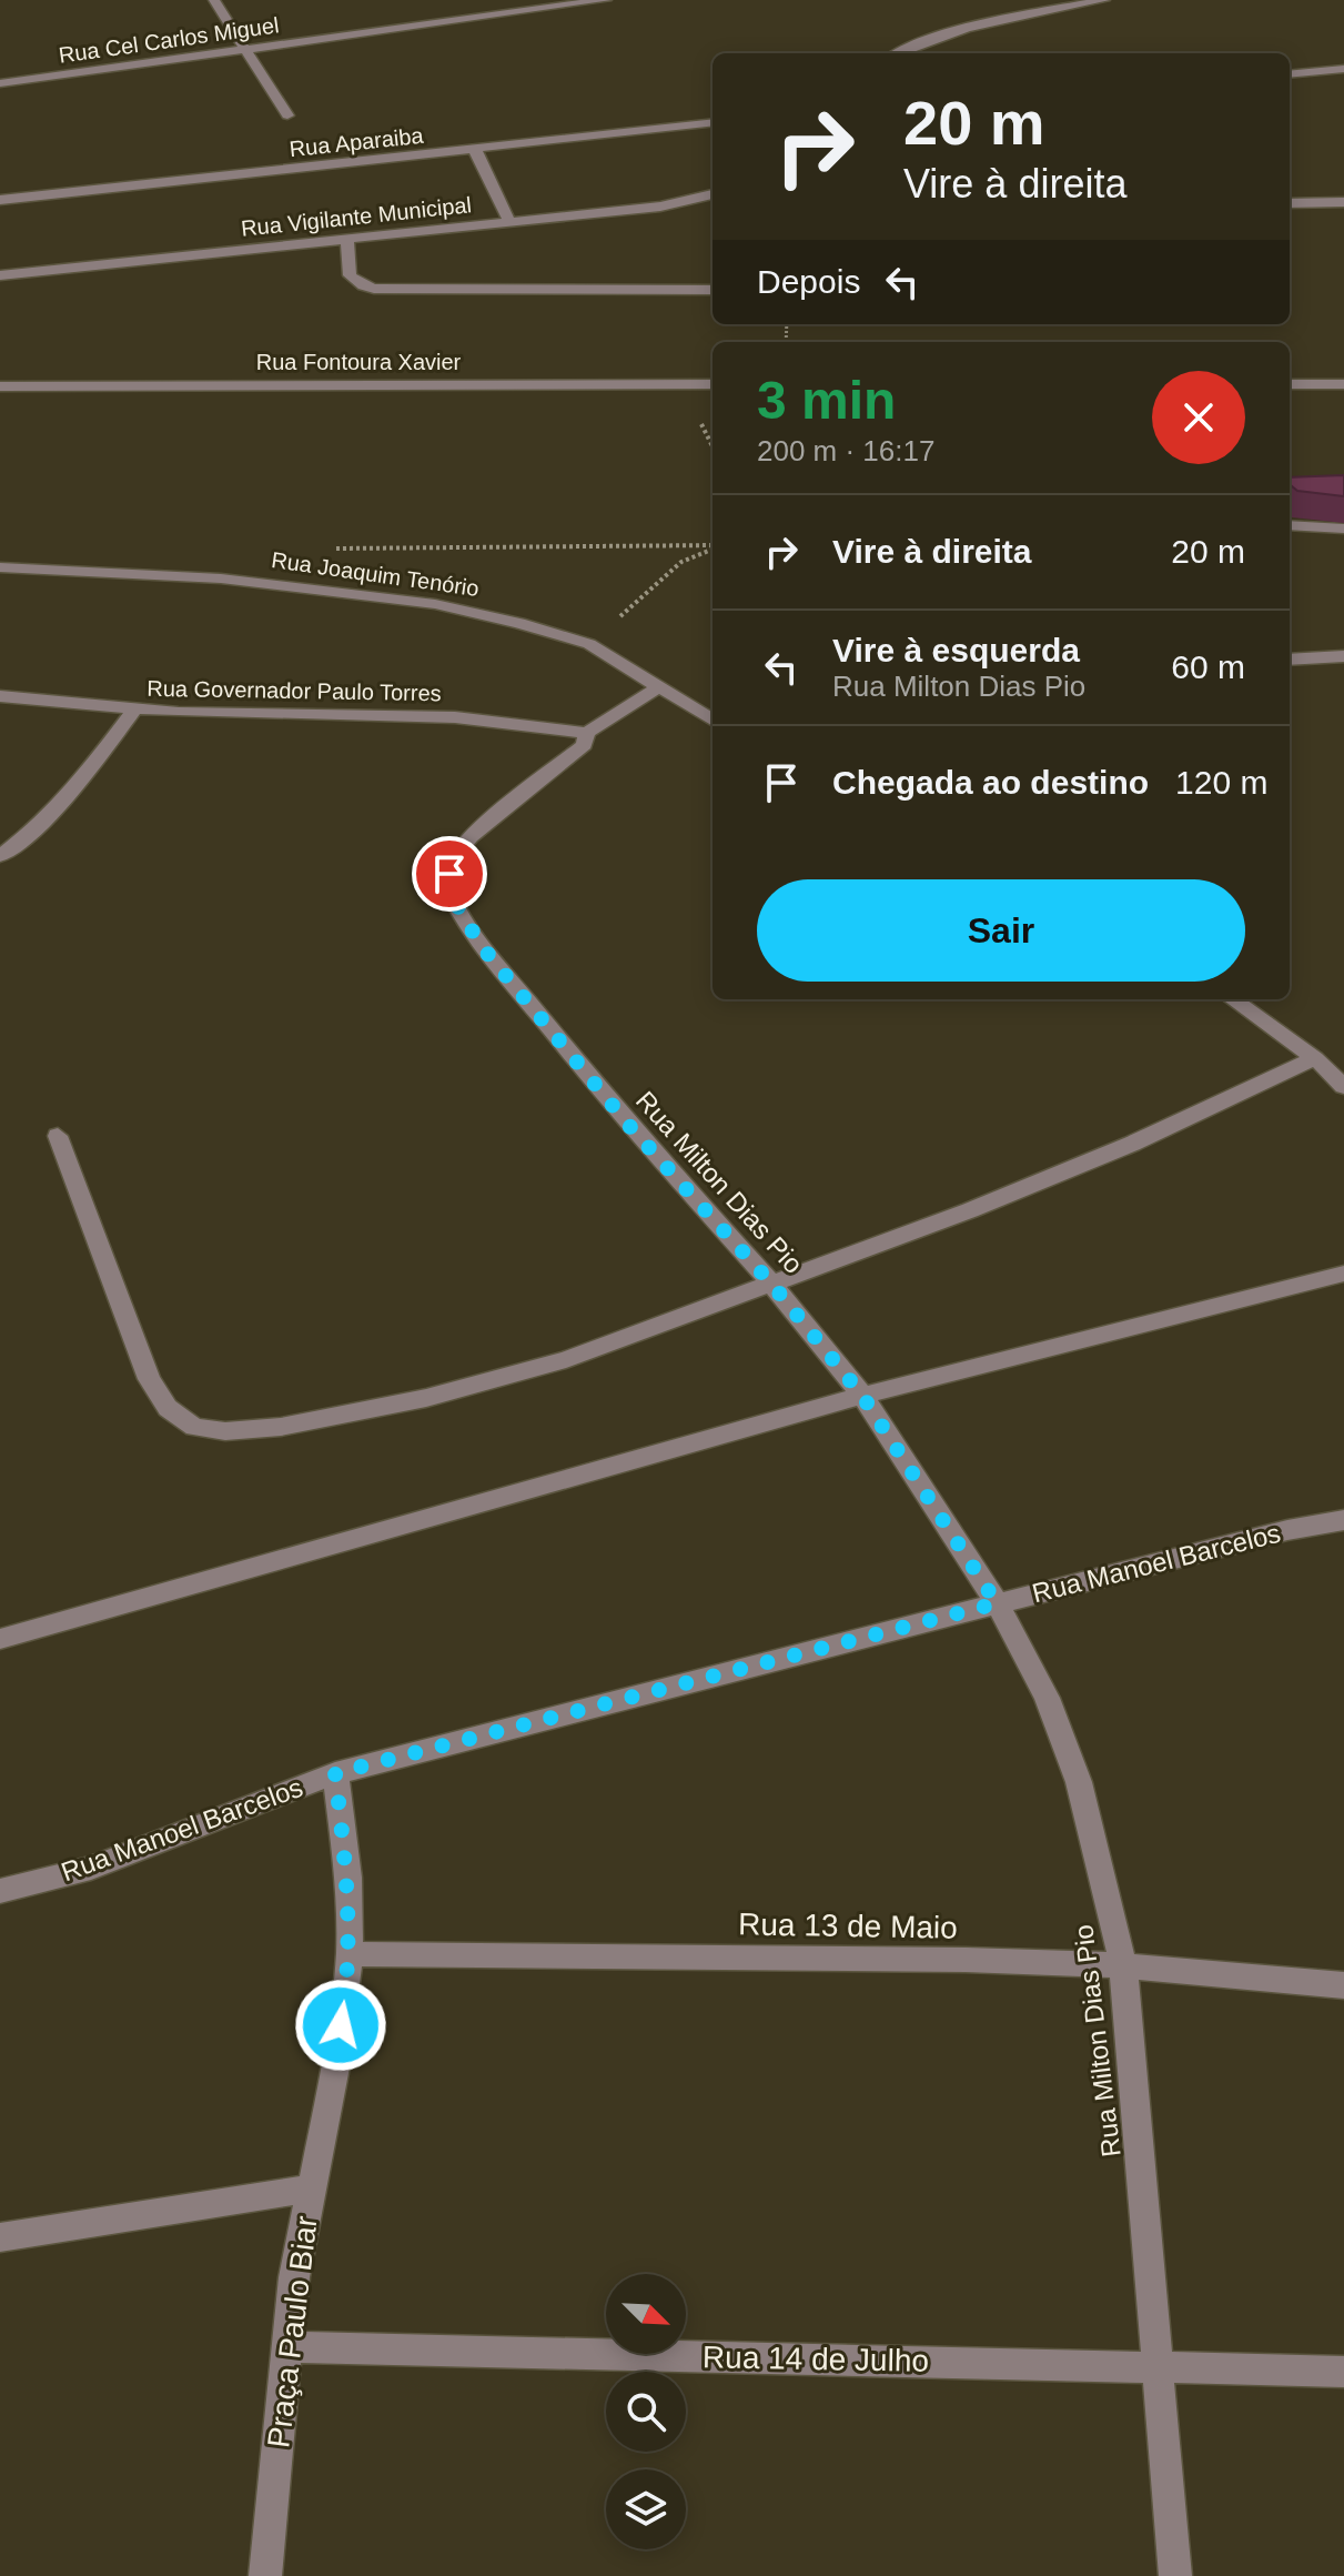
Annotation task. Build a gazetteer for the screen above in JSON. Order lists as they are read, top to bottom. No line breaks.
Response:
{"streets":{"street":["Rua Cel Carlos Miguel","Rua Aparaiba","Rua Vigilante Municipal","Rua Fontoura Xavier","Rua Joaquim Tenório","Rua Governador Paulo Torres","Rua Milton Dias Pio","Rua Manoel Barcelos","Rua 13 de Maio","Praça Paulo Biar","Rua 14 de Julho"]},"crossings":[["Rua Joaquim Tenório","Rua Milton Dias Pio"],["Rua Governador Paulo Torres","Rua Milton Dias Pio"],["Rua Milton Dias Pio","Rua Manoel Barcelos"],["Rua Milton Dias Pio","Rua 13 de Maio"],["Rua Milton Dias Pio","Rua 14 de Julho"],["Praça Paulo Biar","Rua 14 de Julho"]],"north":"bottom right","page":{"turn":["20 m","Vire à direita"],"then":"Depois","heading":["3 min","200 m · 16:17"],"list":[{"name":"Vire à direita","value":"20 m"},{"name":"Vire à esquerda","note":"Rua Milton Dias Pio","value":"60 m"},{"name":"Chegada ao destino","value":"120 m"}],"buttons":"Sair"}}
